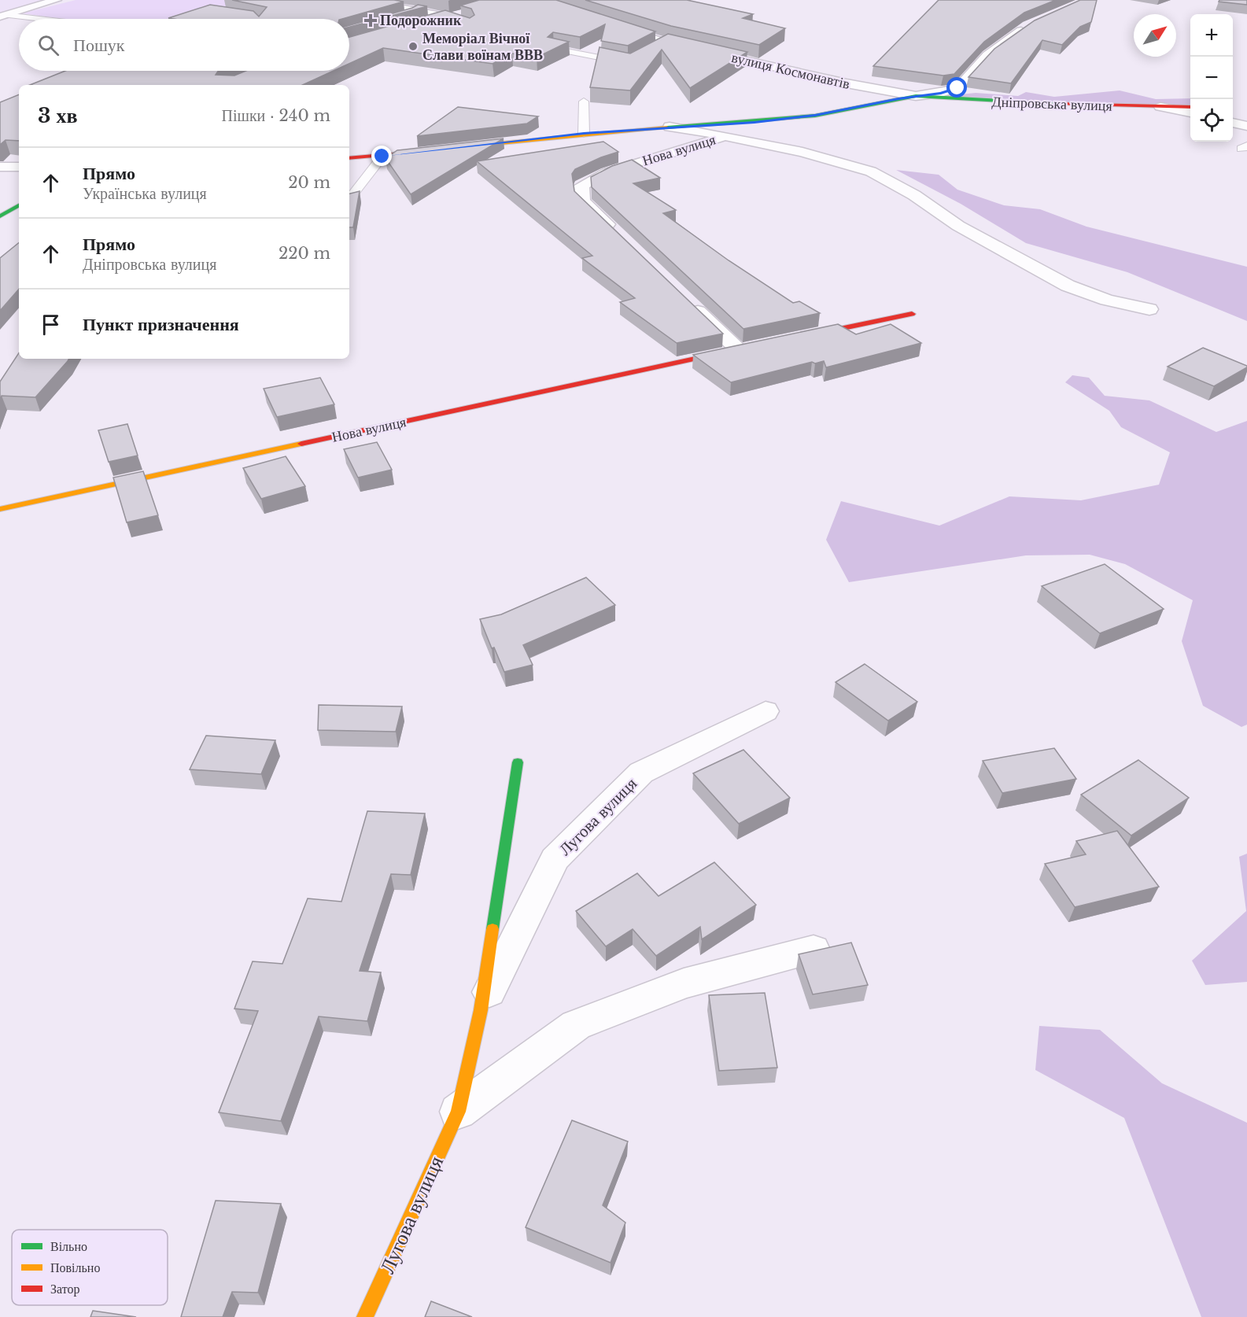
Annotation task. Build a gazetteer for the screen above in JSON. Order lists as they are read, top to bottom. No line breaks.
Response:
{"streets":{"street":["вулиця Космонавтів","Дніпровська вулиця","Нова вулиця","Лугова вулиця"]},"crossings":[["вулиця Космонавтів","Дніпровська вулиця"]],"places":{"health":["Подорожник"],"other":["Меморіал Вічної Слави воїнам ВВВ"]},"legend":["Вільно","Повільно","Затор"],"north":"top right","page":{"map_buttons":["+","−"],"search":"Пошук","heading":["3 хв","Пішки · 240 m"],"list":[["Прямо","Українська вулиця","20 m"],["Прямо","Дніпровська вулиця","220 m"],"Пункт призначення"]}}
